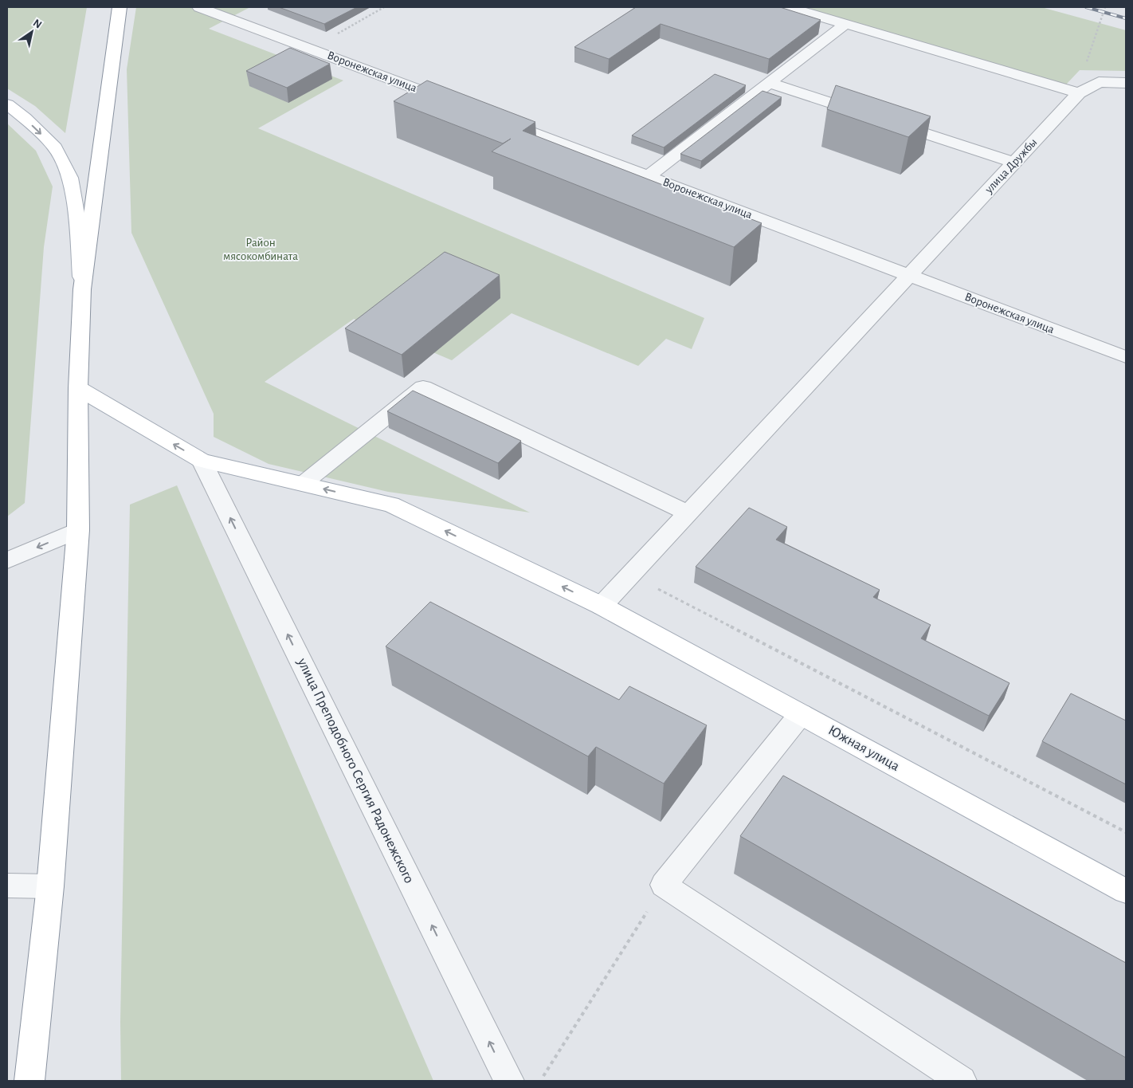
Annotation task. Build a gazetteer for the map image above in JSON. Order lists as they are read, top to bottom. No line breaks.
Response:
{"streets":{"main road":["Южная улица"],"street":["Воронежская улица","улица Дружбы","улица Преподобного Сергия Радонежского"]},"crossings":[["Воронежская улица","улица Дружбы"],["улица Дружбы","Южная улица"],["Южная улица","улица Преподобного Сергия Радонежского"]],"one_way":["Южная улица","улица Преподобного Сергия Радонежского"],"parks":["Район мясокомбината"],"north":"top right"}
